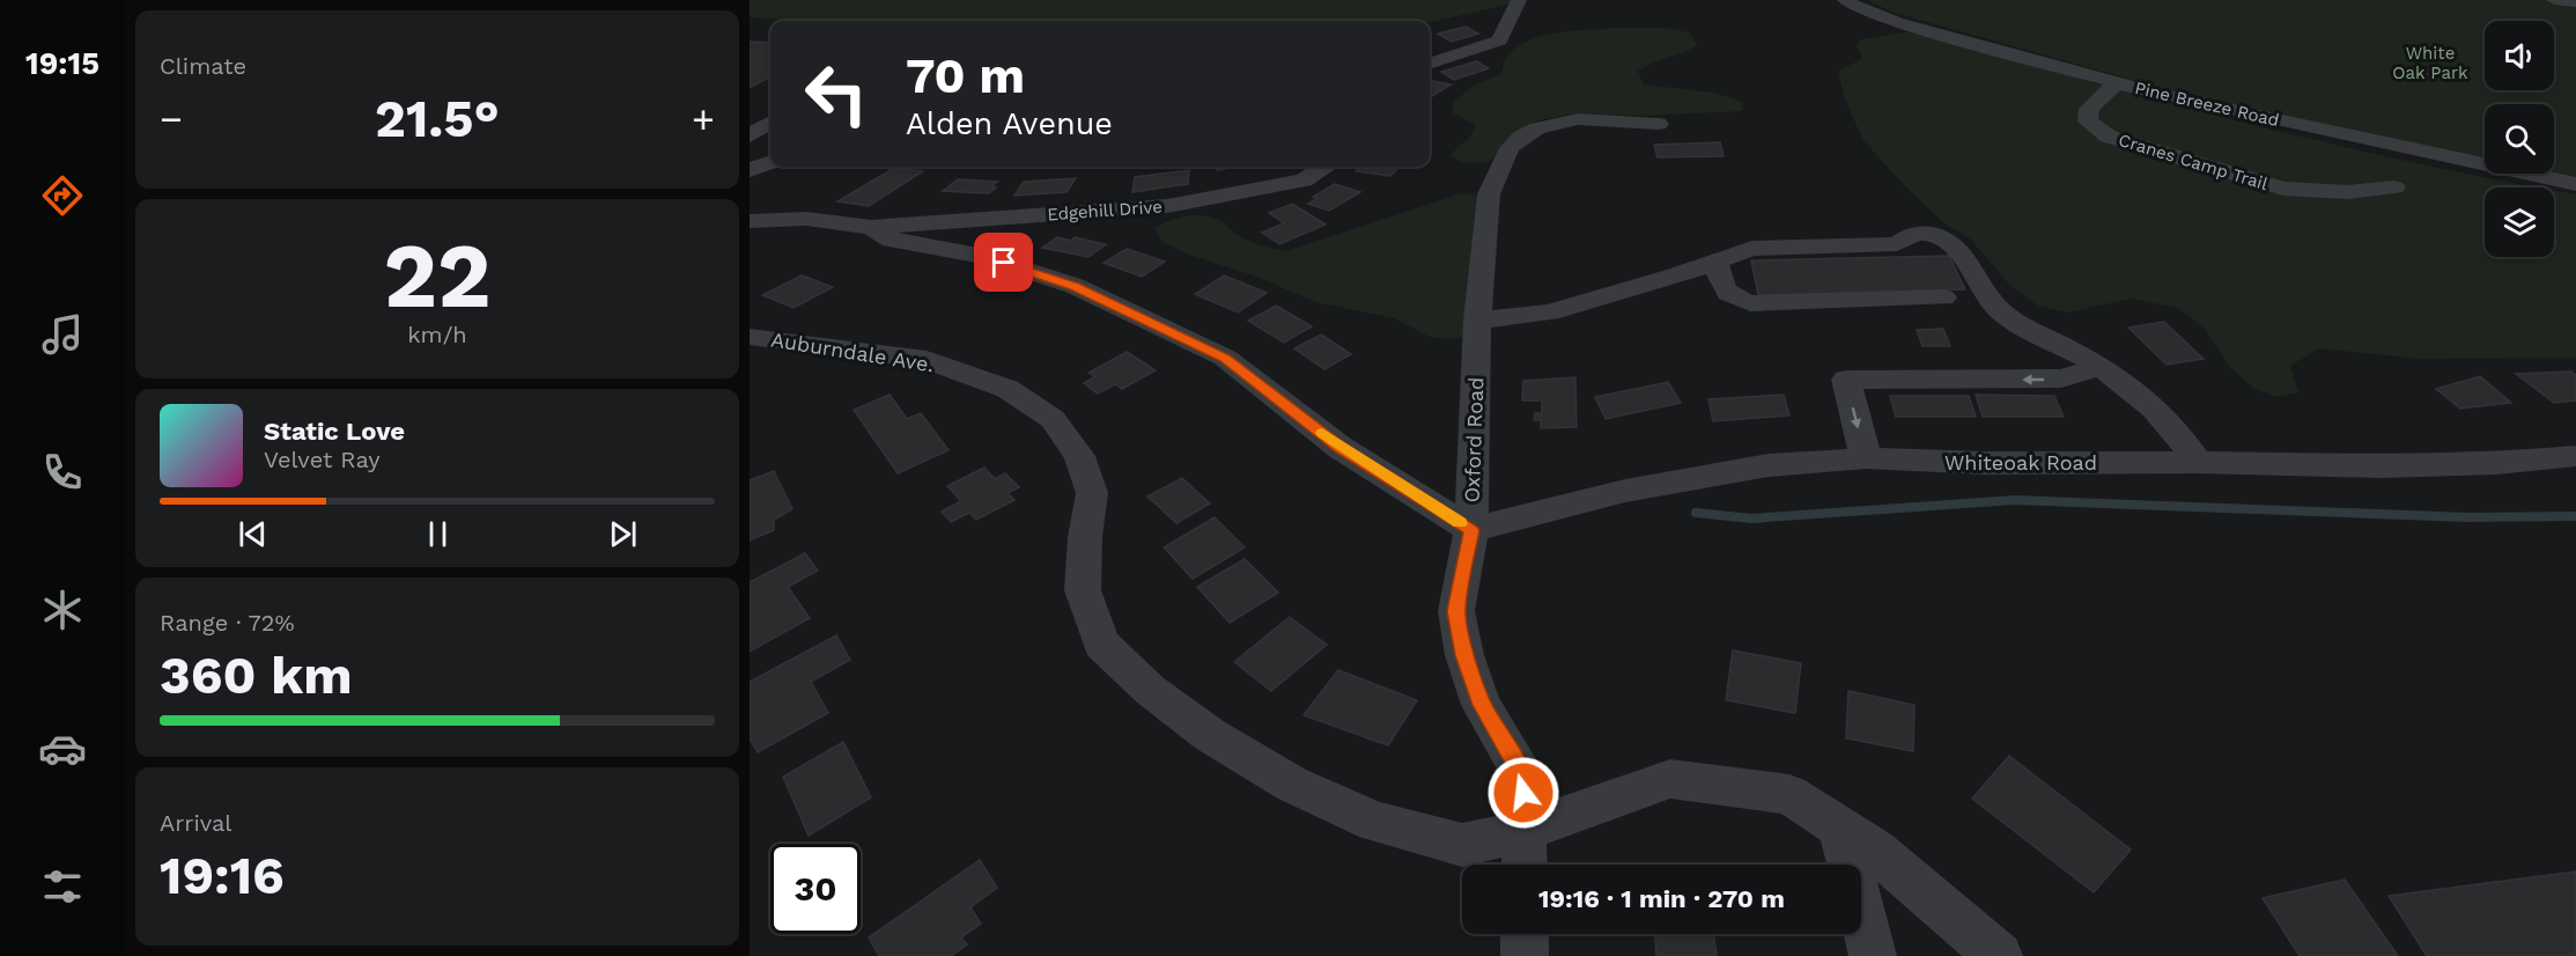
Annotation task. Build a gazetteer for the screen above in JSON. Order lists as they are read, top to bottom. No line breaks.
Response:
{"streets":{"street":["Pine Breeze Road","Cranes Camp Trail","Edgehill Drive","Auburndale Ave.","Oxford Road","Whiteoak Road"]},"crossings":[["Pine Breeze Road","Cranes Camp Trail"],["Auburndale Ave.","Oxford Road"],["Oxford Road","Whiteoak Road"]],"parks":["White Oak Park"],"page":{"tabs":"19:15","tile":["Climate",["22","km/h"],["Range · 72%","360 km"],["Arrival","19:16"]],"turn":["70 m","Alden Avenue"],"heat":["−","21.5°","+"],"song":["Static Love","Velvet Ray"],"limit":"30","trip":"19:16 · 1 min · 270 m"}}
